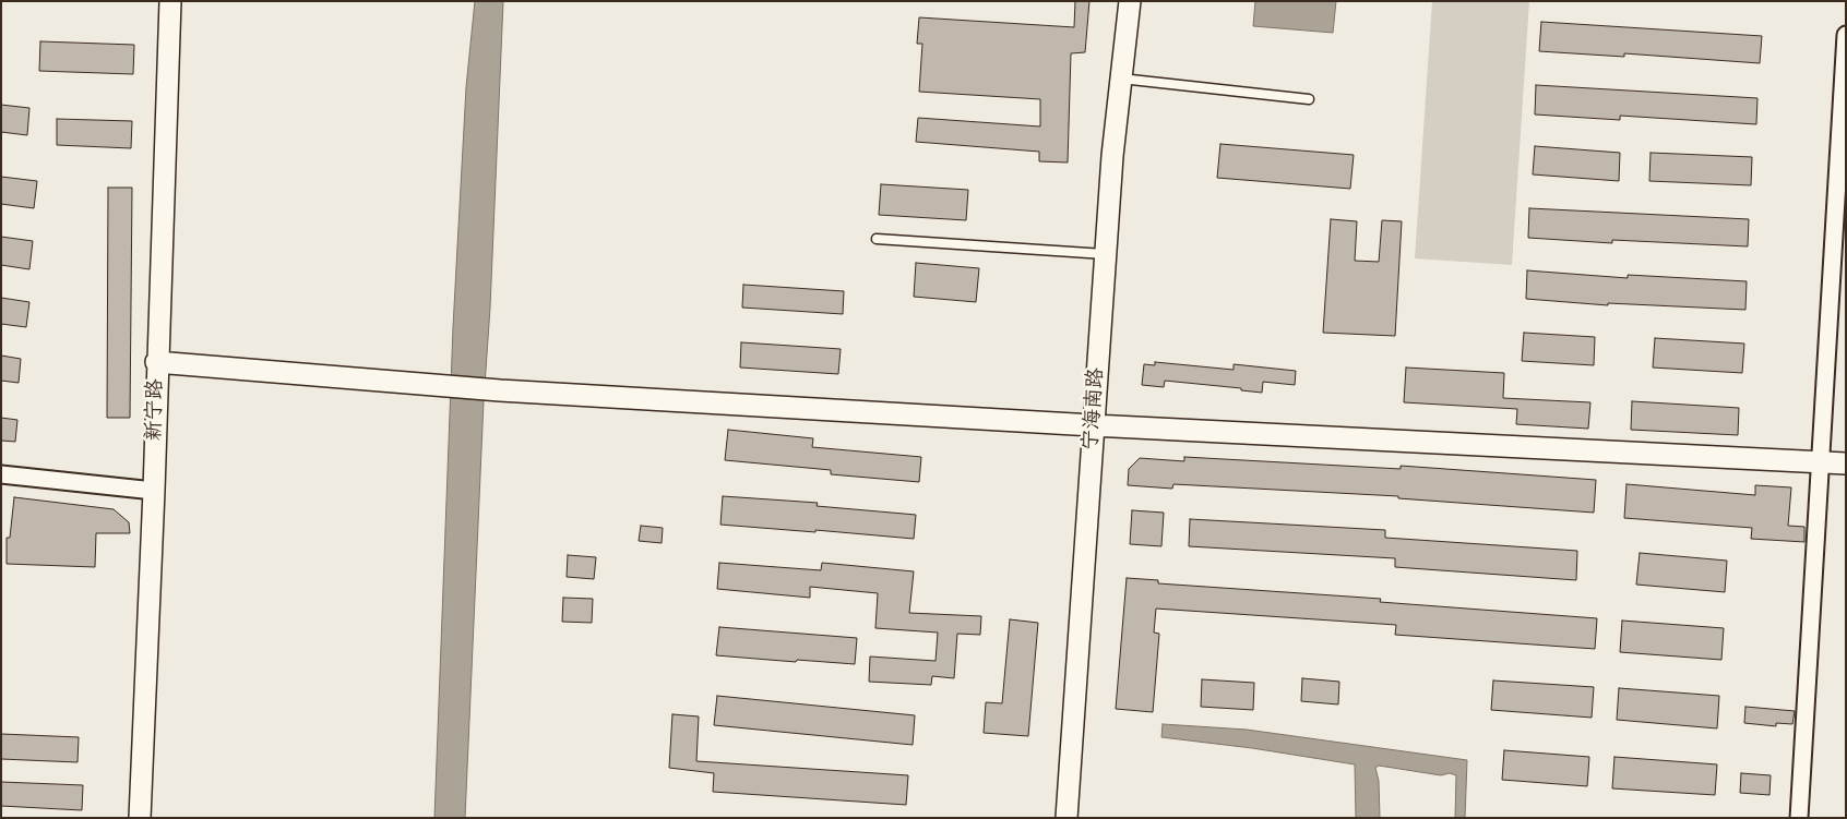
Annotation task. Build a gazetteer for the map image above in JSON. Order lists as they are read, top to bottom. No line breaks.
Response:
{"streets":{"street":["宁海南路","新宁路"]}}
